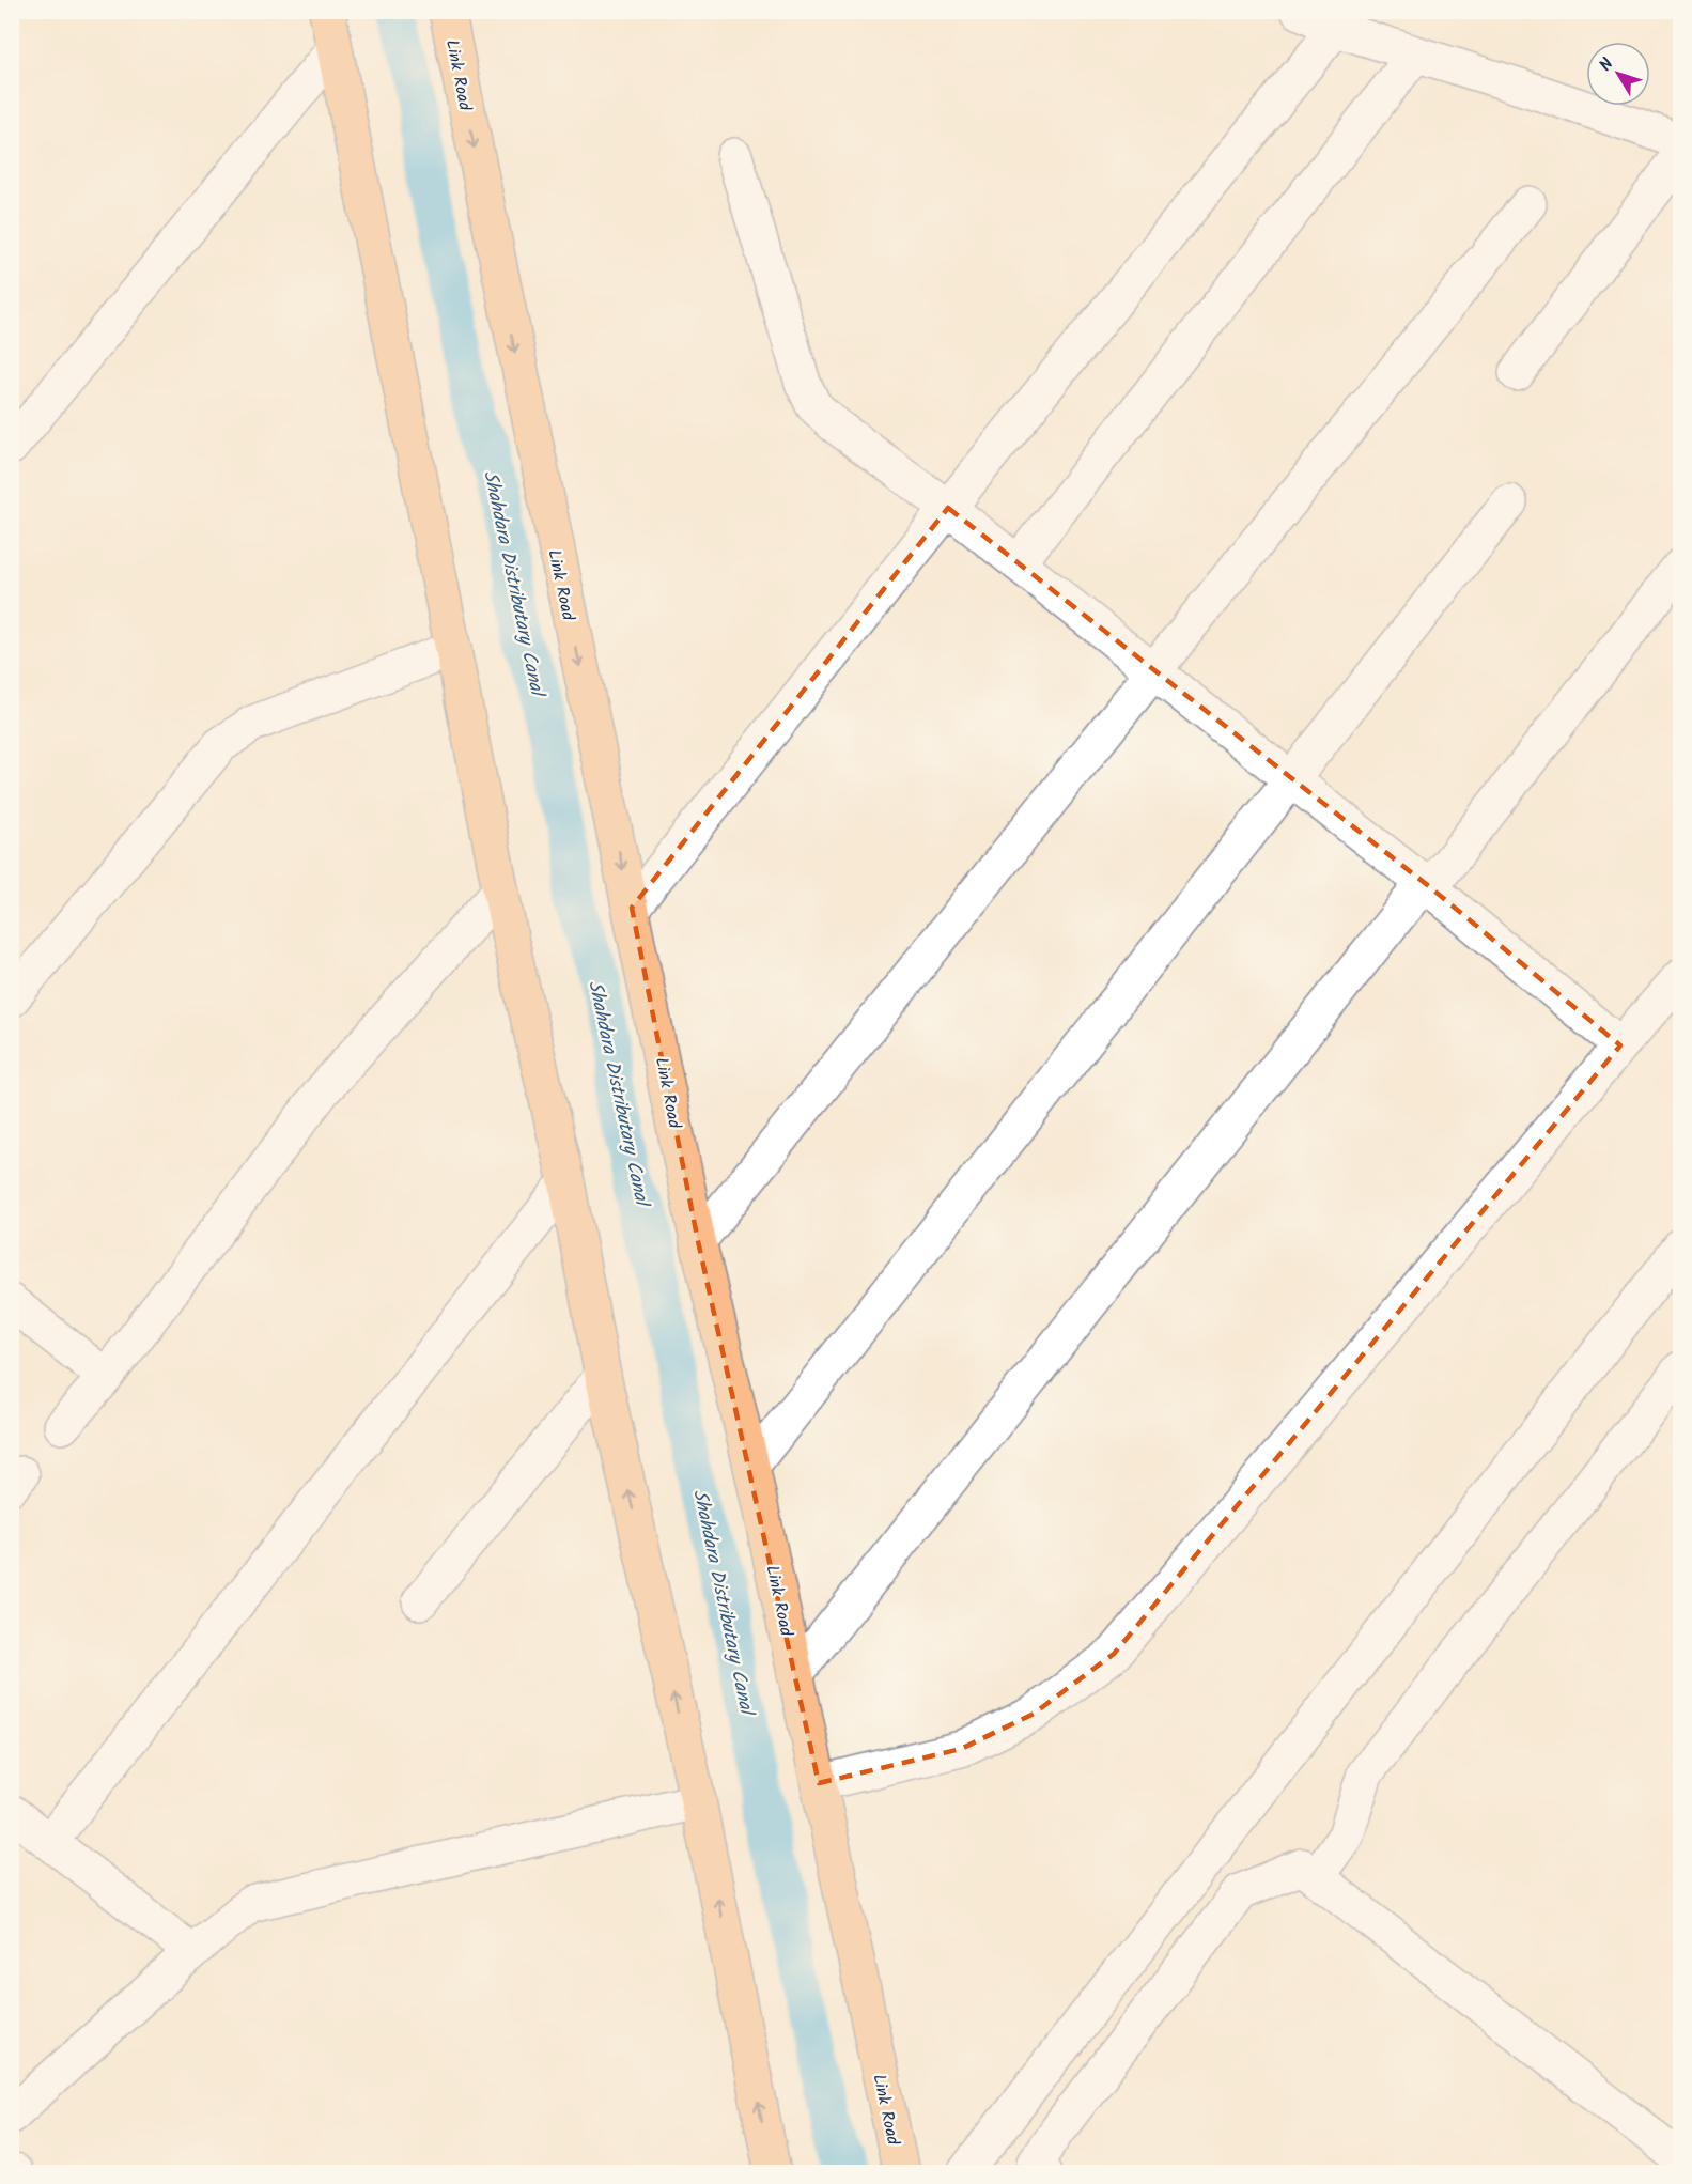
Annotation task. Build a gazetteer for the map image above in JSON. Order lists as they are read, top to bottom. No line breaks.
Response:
{"streets":{"main road":["Link Road"]},"water":["Shahdara Distributary Canal"],"north":"top left"}
